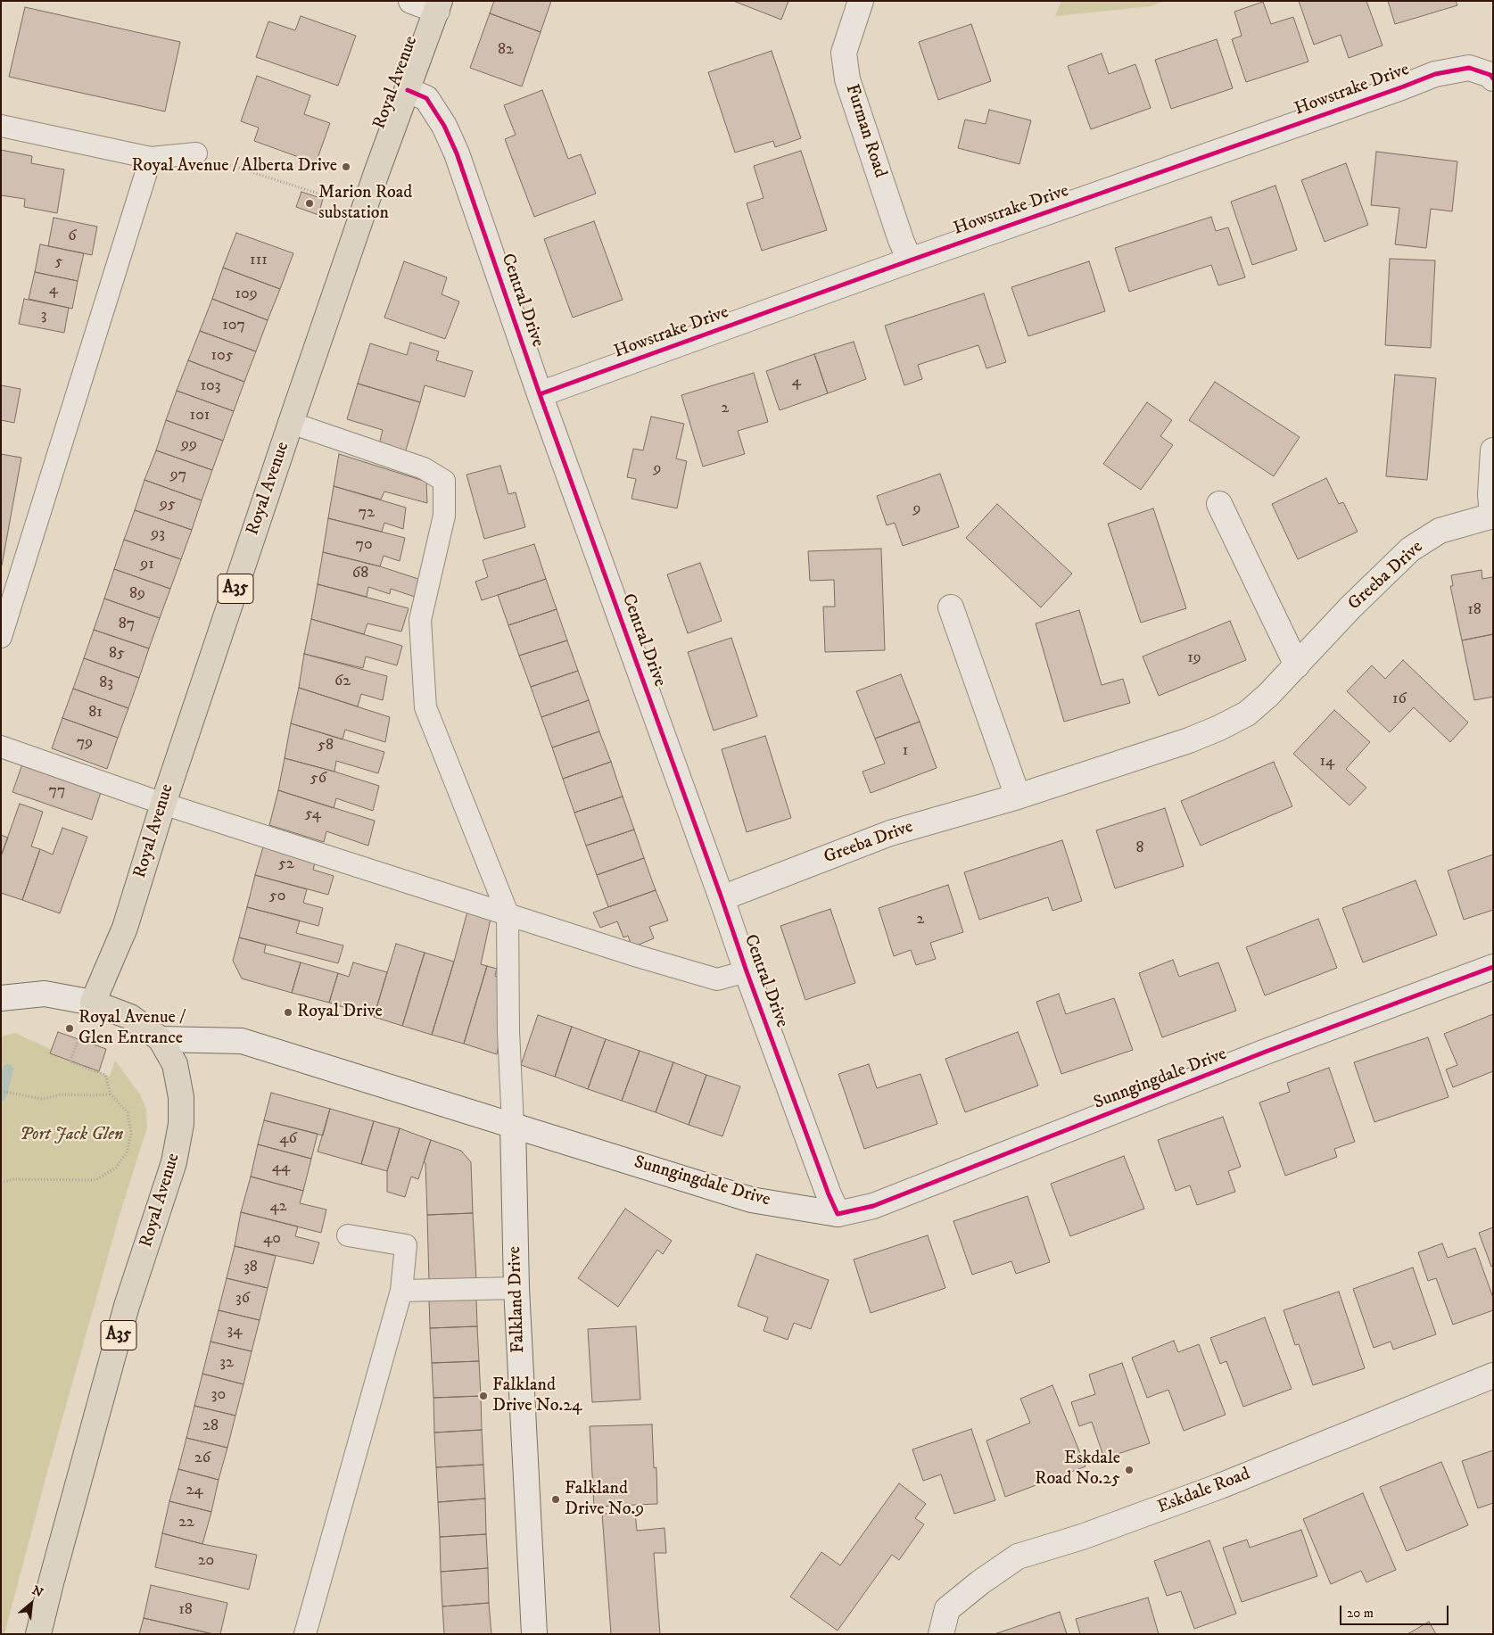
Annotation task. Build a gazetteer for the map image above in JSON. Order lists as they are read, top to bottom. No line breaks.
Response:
{"streets":{"main road":["Royal Avenue","A35"],"street":["Howstrake Drive","Furman Road","Central Drive","Greeba Drive","Sunngingdale Drive","Falkland Drive","Eskdale Road"]},"crossings":[["Royal Avenue","Central Drive"],["Howstrake Drive","Furman Road"],["Howstrake Drive","Central Drive"],["Central Drive","Greeba Drive"],["Central Drive","Sunngingdale Drive"],["Sunngingdale Drive","Falkland Drive"]],"parks":["Port Jack Glen"],"places":["Royal Avenue / Alberta Drive","Marion Road substation","Royal Drive","Royal Avenue / Glen Entrance","Falkland Drive No.24","Eskdale Road No.25","Falkland Drive No.9"],"house_numbers":["82","6","111","5","4","109","3","107","105","4","103","2","101","99","9","97","95","9","72","93","70","91","68","89","18","87","85","19","62","83","16","81","79","58","1","14","56","77","54","8","52","50","2","46","44","42","40","38","36","34","32","30","28","26","24","22","20","18"],"scale_bar":"20 m","north":"top right"}
